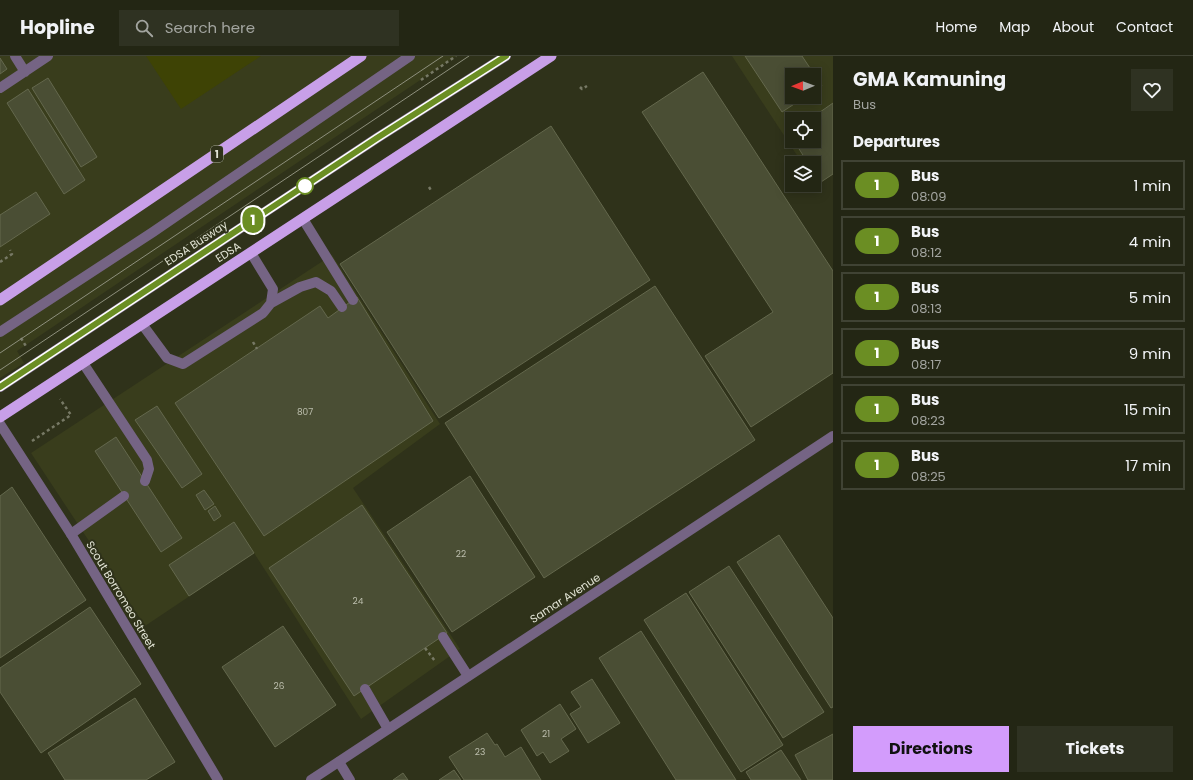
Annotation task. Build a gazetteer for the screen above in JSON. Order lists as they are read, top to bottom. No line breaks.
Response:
{"streets":{"highway":["1","EDSA"],"street":["EDSA Busway","Scout Borromeo Street","Samar Avenue"]},"lines":["bus line 1"],"house_numbers":["807","22","24","26","21","23"],"north":"left","page":{"header":"Hopline","search":"Search here","nav":["Home","Map","About","Contact"],"on_map":"1","heading":[["GMA Kamuning","Bus"],"Departures"],"list":[{"mark":"1","name":"Bus","note":"08:09","value":"1 min"},{"mark":"1","name":"Bus","note":"08:12","value":"4 min"},{"mark":"1","name":"Bus","note":"08:13","value":"5 min"},{"mark":"1","name":"Bus","note":"08:17","value":"9 min"},{"mark":"1","name":"Bus","note":"08:23","value":"15 min"},{"mark":"1","name":"Bus","note":"08:25","value":"17 min"}],"buttons":["Directions","Tickets"]}}
